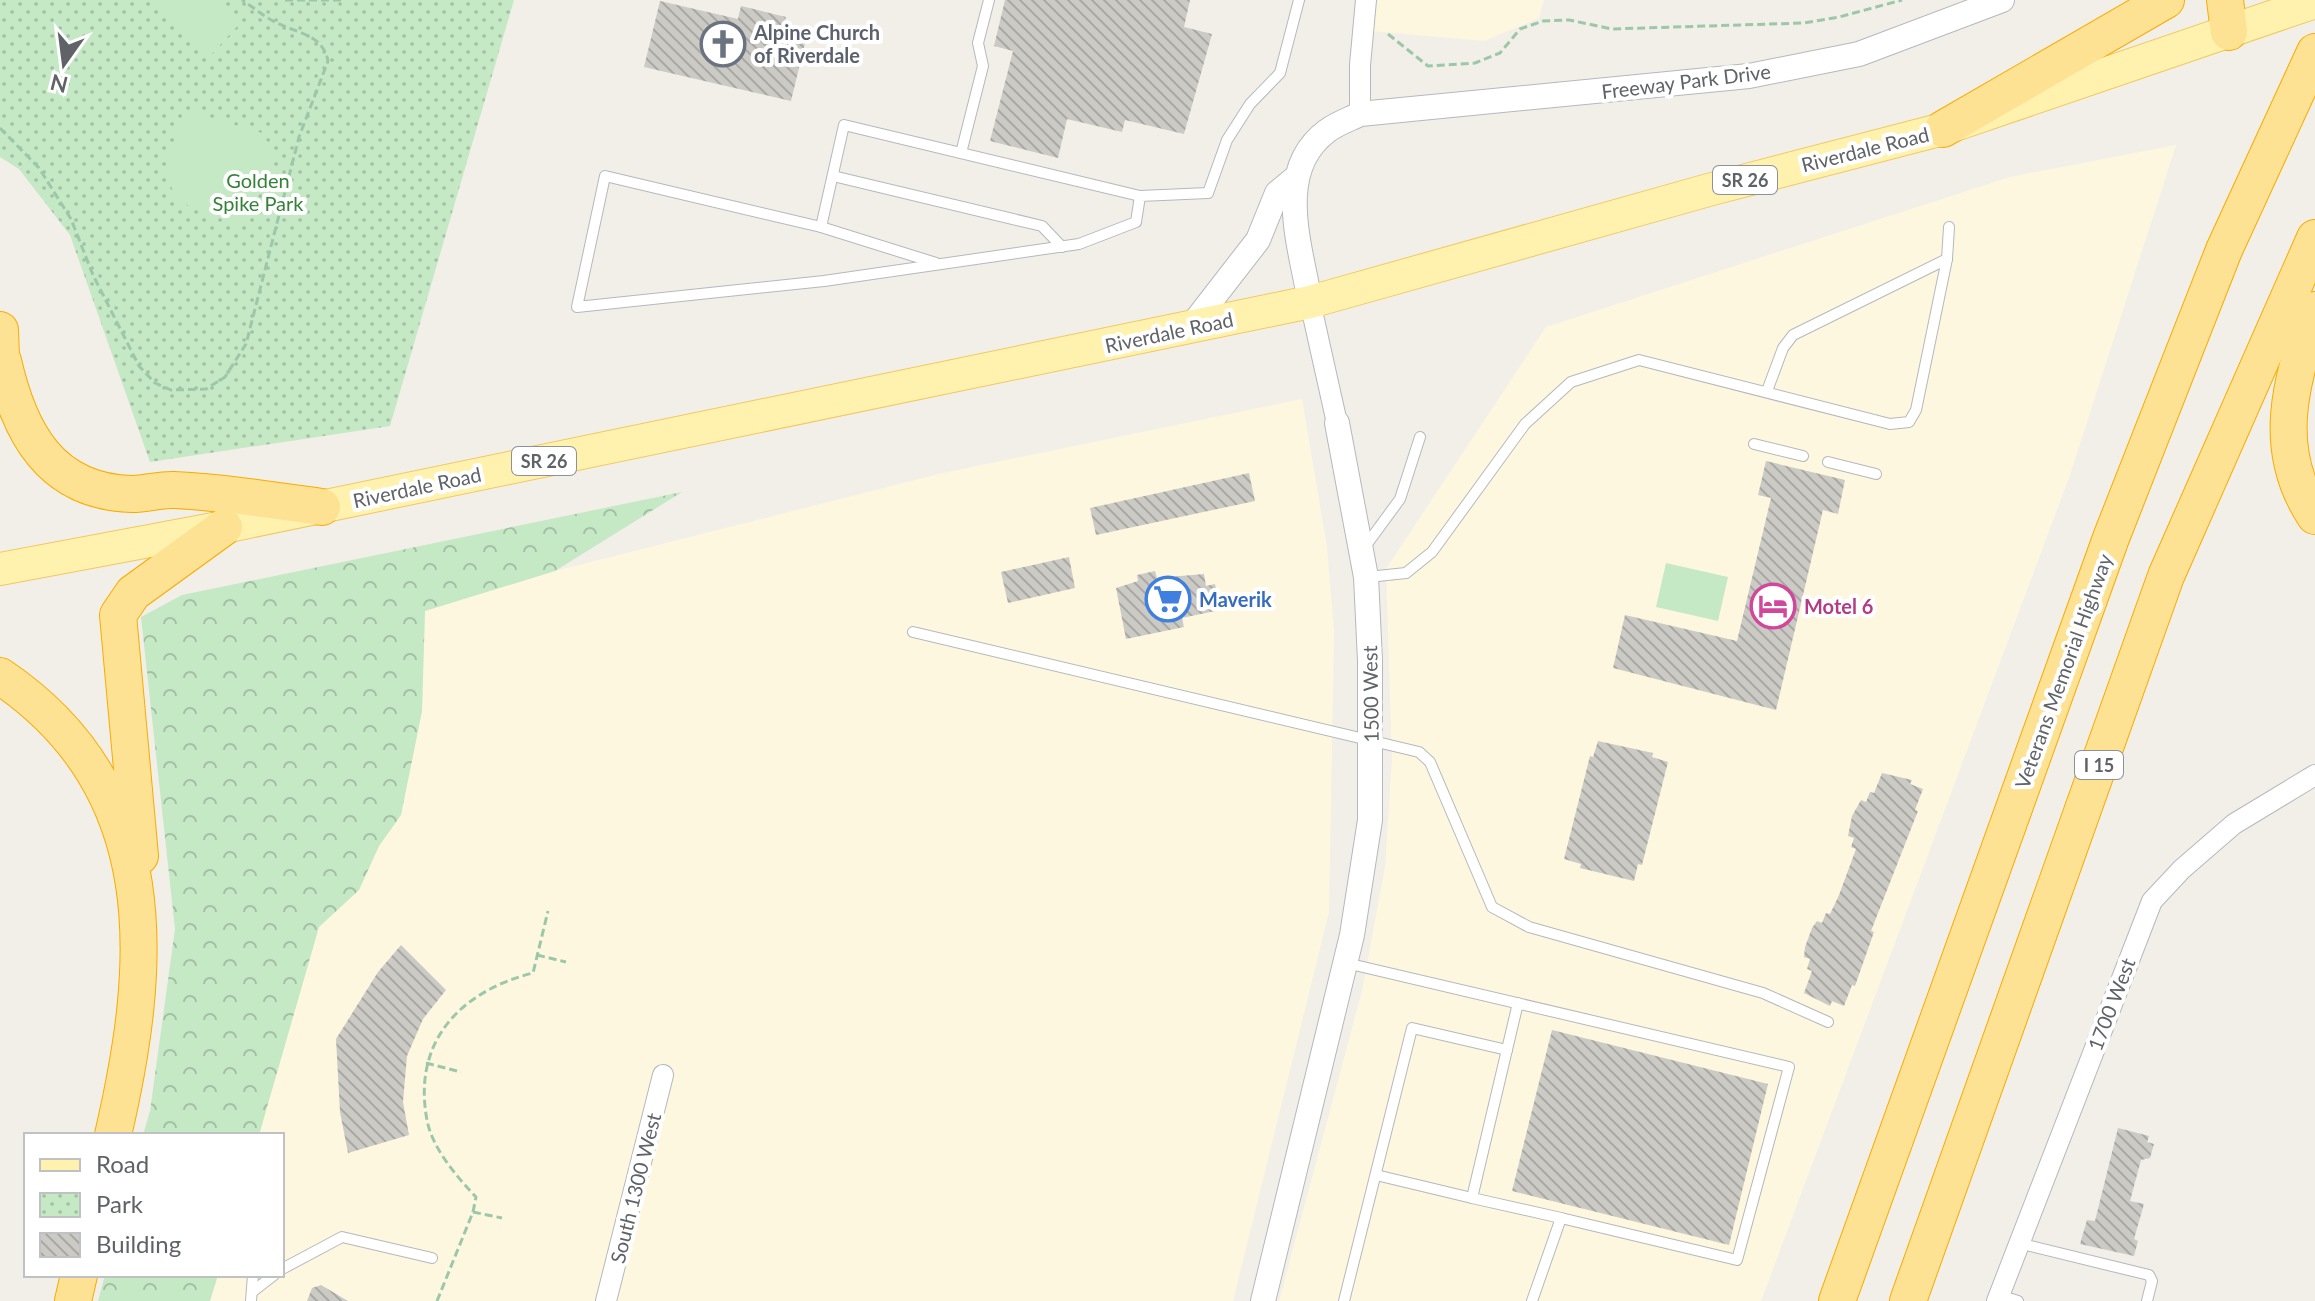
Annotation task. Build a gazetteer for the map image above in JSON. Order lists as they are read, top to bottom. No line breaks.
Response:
{"streets":{"highway":["Veterans Memorial Highway","I 15"],"main road":["Riverdale Road","SR 26"],"street":["Freeway Park Drive","1500 West","1700 West","South 1300 West"]},"crossings":[["Riverdale Road","1500 West"]],"parks":["Golden Spike Park"],"places":{"church":["Alpine Church of Riverdale"],"supermarket":["Maverik"],"hotel":["Motel 6"]},"legend":["Road","Park","Building"],"north":"bottom"}
